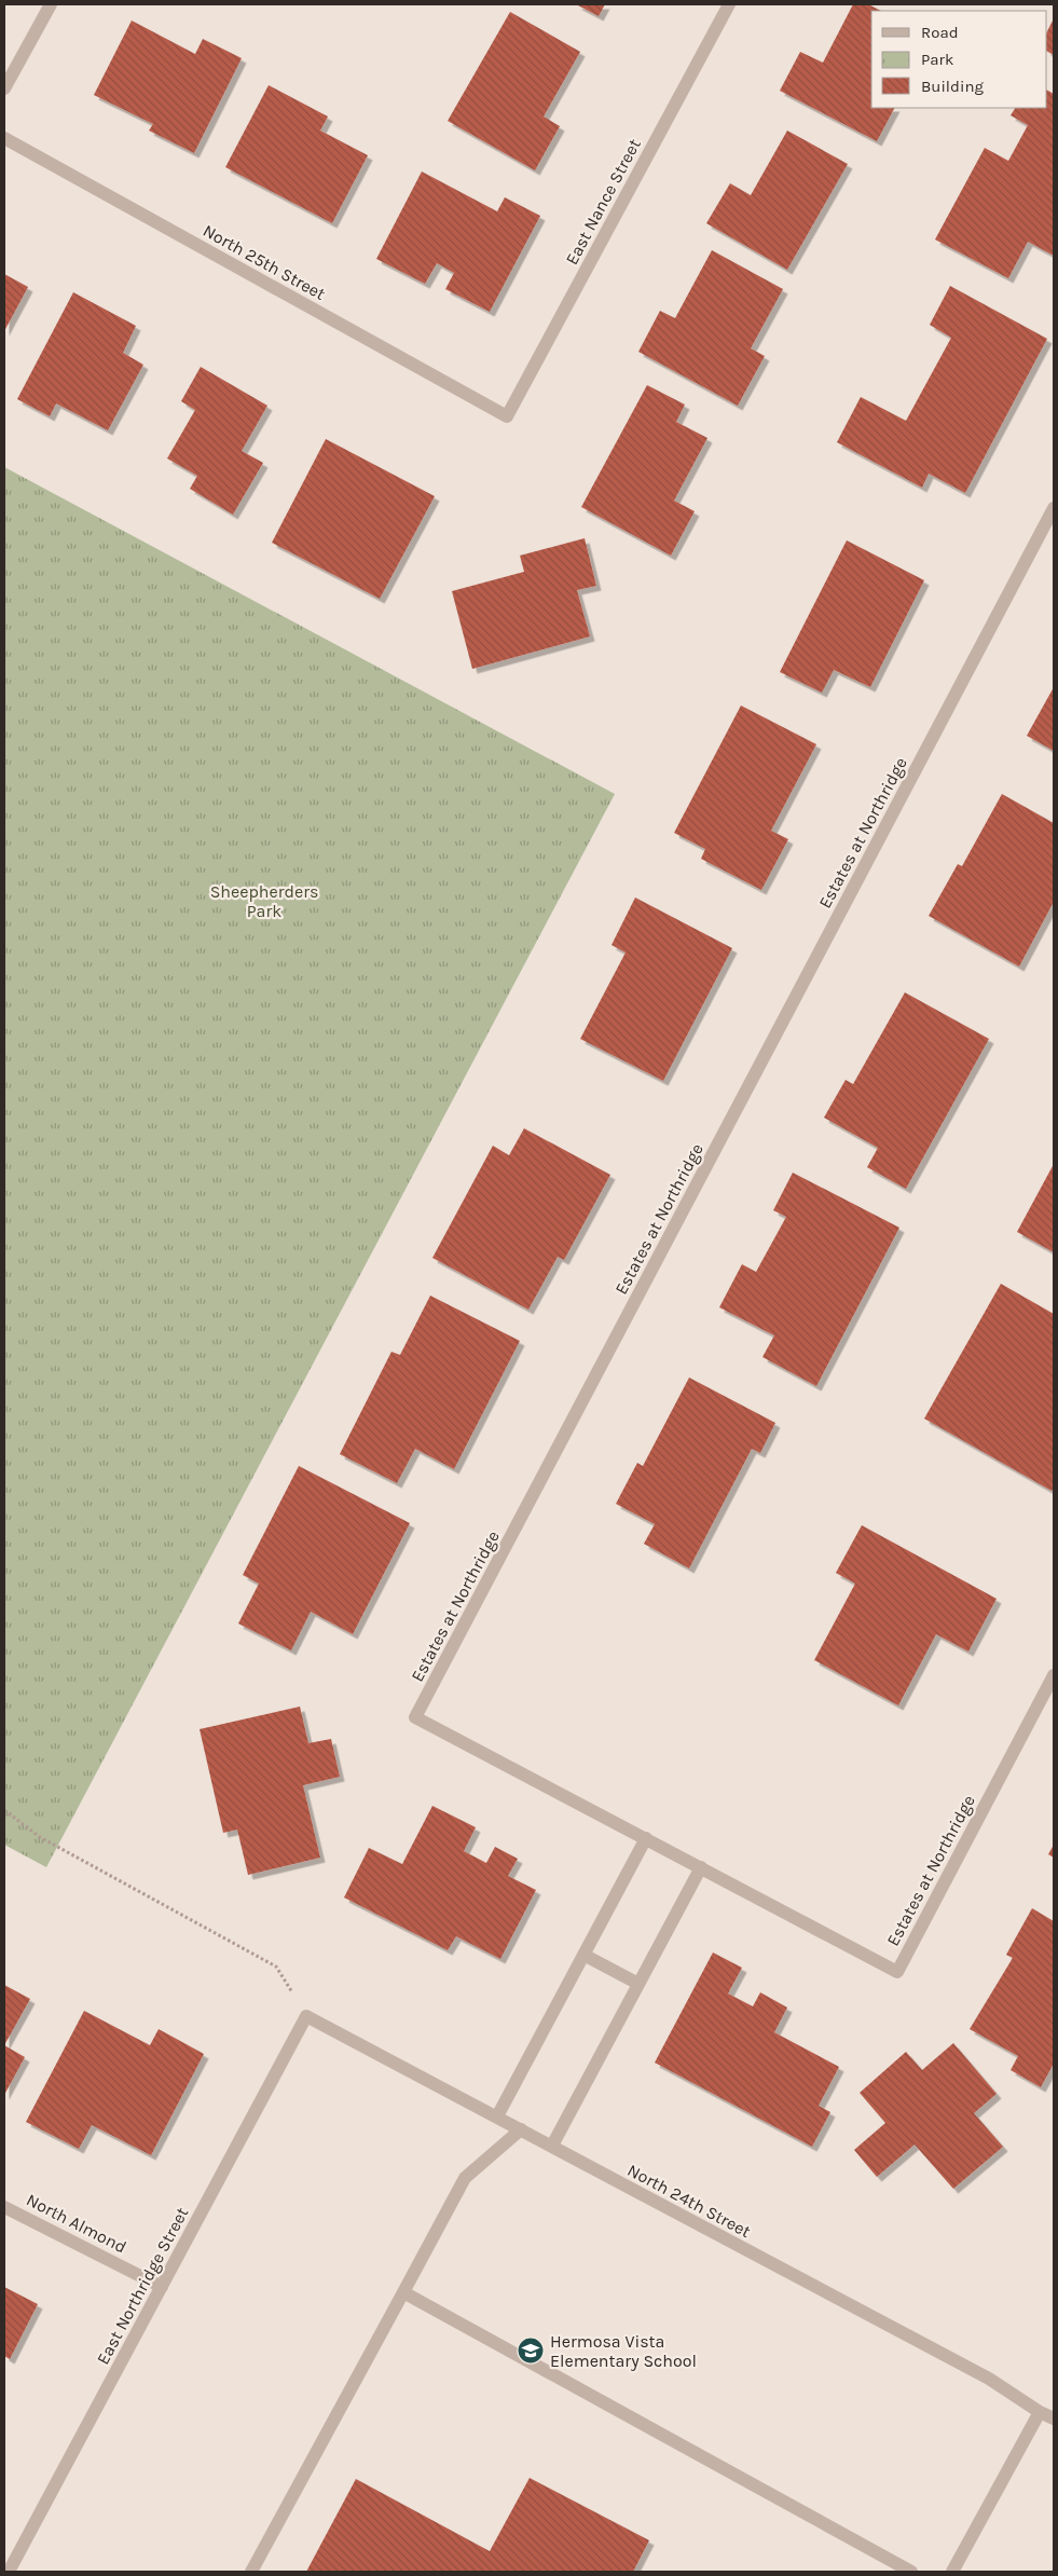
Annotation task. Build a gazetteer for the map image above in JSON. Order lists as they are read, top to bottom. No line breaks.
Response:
{"streets":{"street":["East Nance Street","North 25th Street","Estates at Northridge","North 24th Street","North Almond","East Northridge Street"]},"crossings":[["East Nance Street","North 25th Street"],["North 24th Street","East Northridge Street"],["North Almond","East Northridge Street"]],"parks":["Sheepherders Park"],"places":{"school or university":["Hermosa Vista Elementary School"]},"legend":["Road","Park","Building"]}
